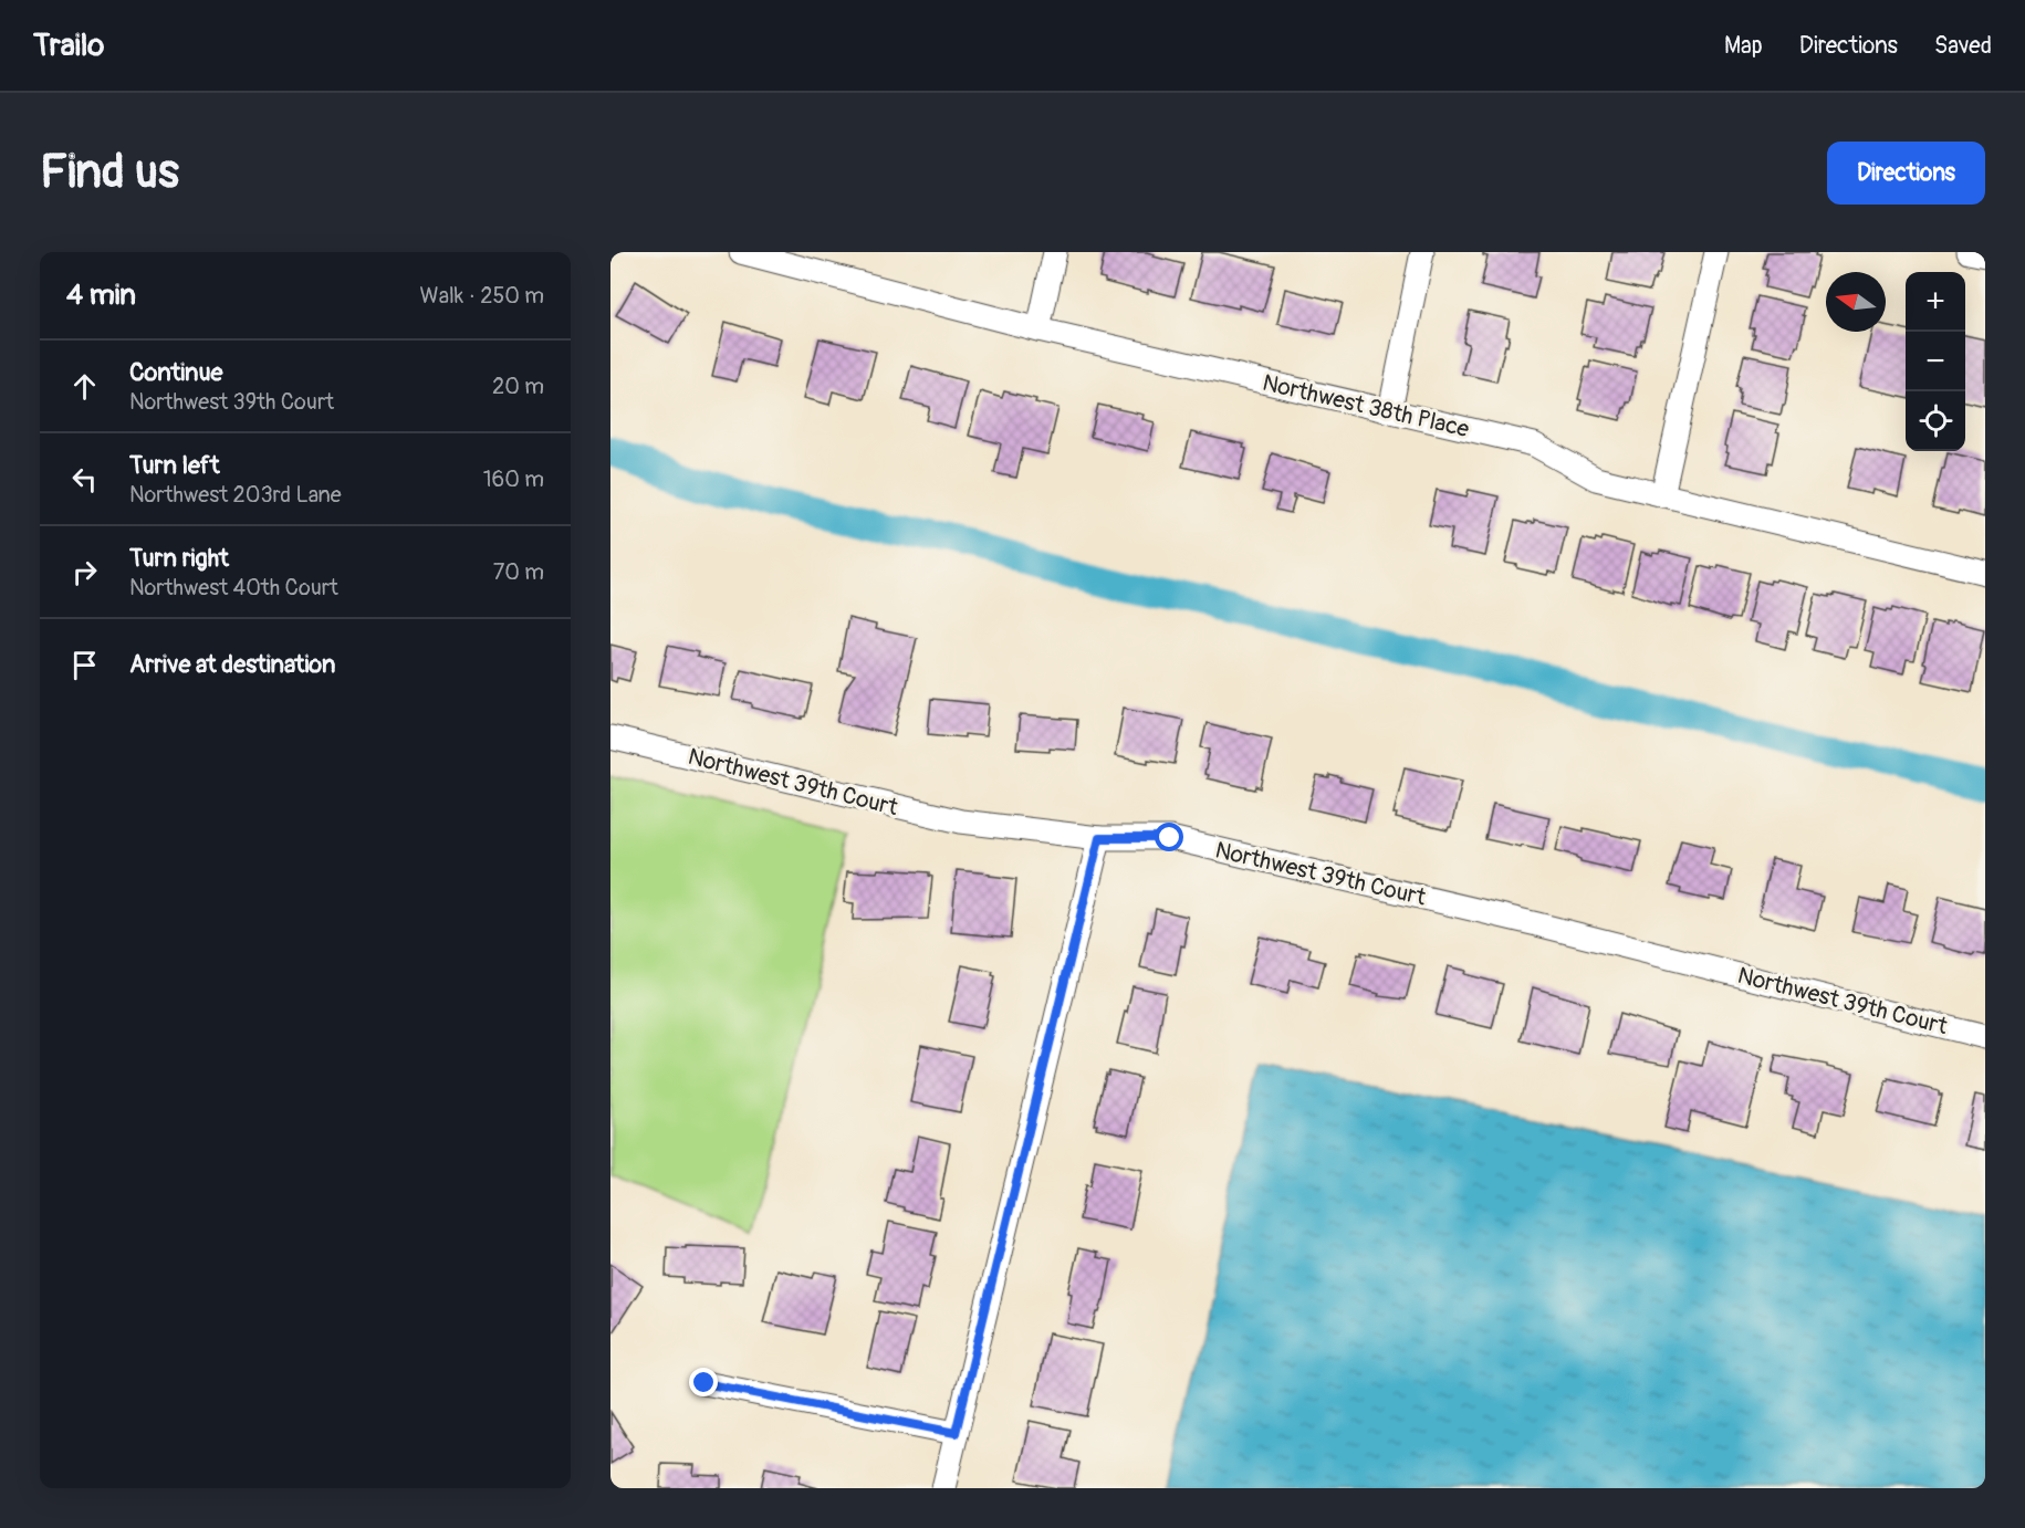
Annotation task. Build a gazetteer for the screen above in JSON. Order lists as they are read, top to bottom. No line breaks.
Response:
{"streets":{"street":["Northwest 38th Place","Northwest 39th Court"]},"north":"left","page":{"header":"Trailo","nav":["Map","Directions","Saved"],"buttons":"Directions","title":"Find us","heading":["4 min","Walk · 250 m"],"map_buttons":["+","−"],"list":[["Continue","Northwest 39th Court","20 m"],["Turn left","Northwest 203rd Lane","160 m"],["Turn right","Northwest 40th Court","70 m"],"Arrive at destination"]}}
